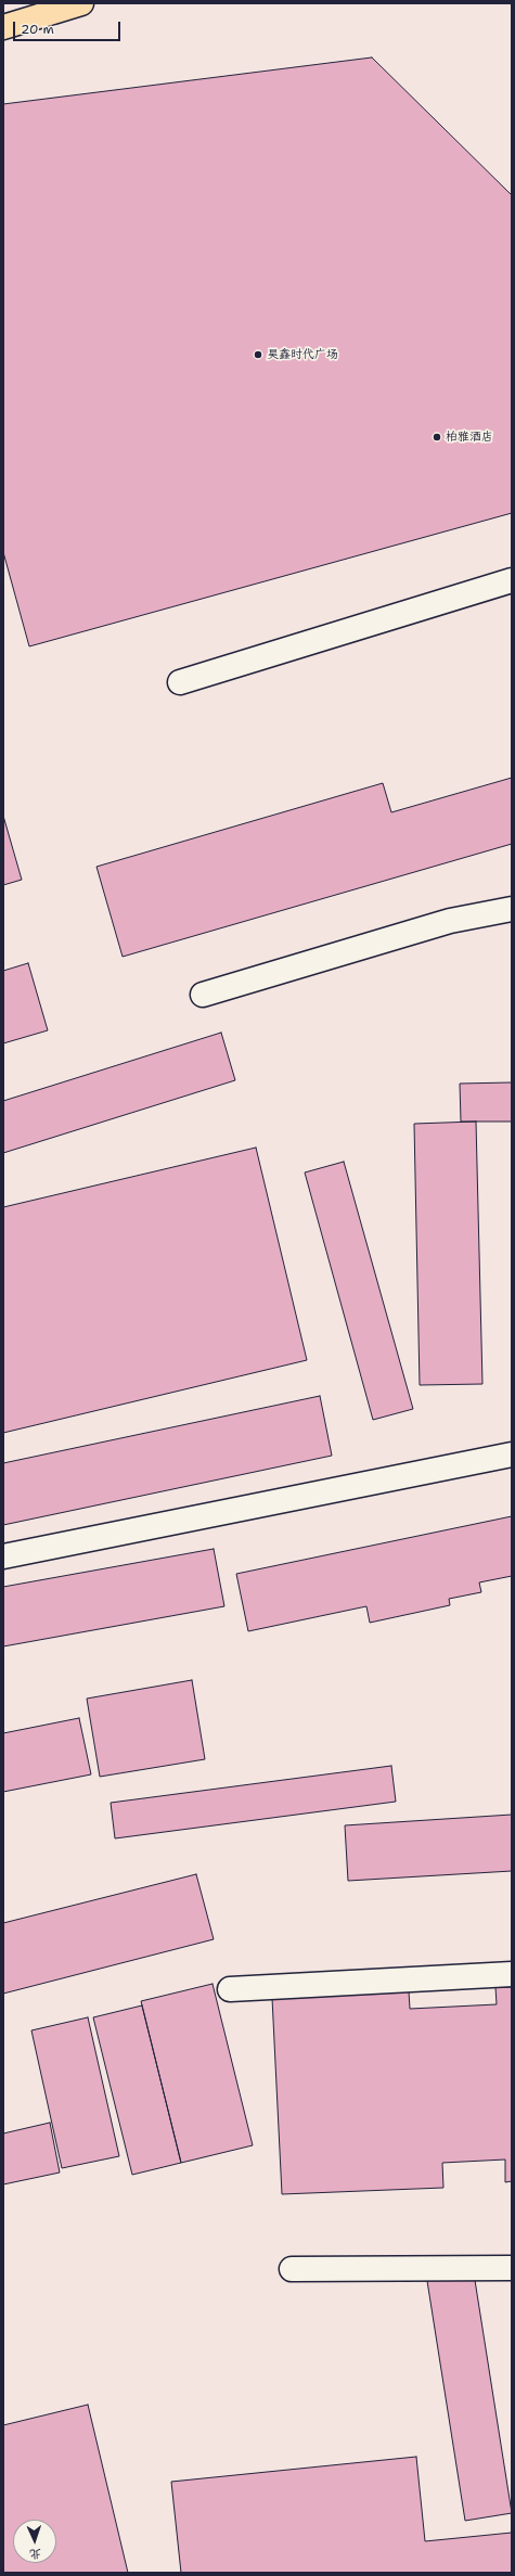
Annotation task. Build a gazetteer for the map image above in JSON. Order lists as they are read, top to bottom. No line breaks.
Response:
{"places":["昊鑫时代广场","柏雅酒店"],"scale_bar":"20 m","north":"bottom"}
